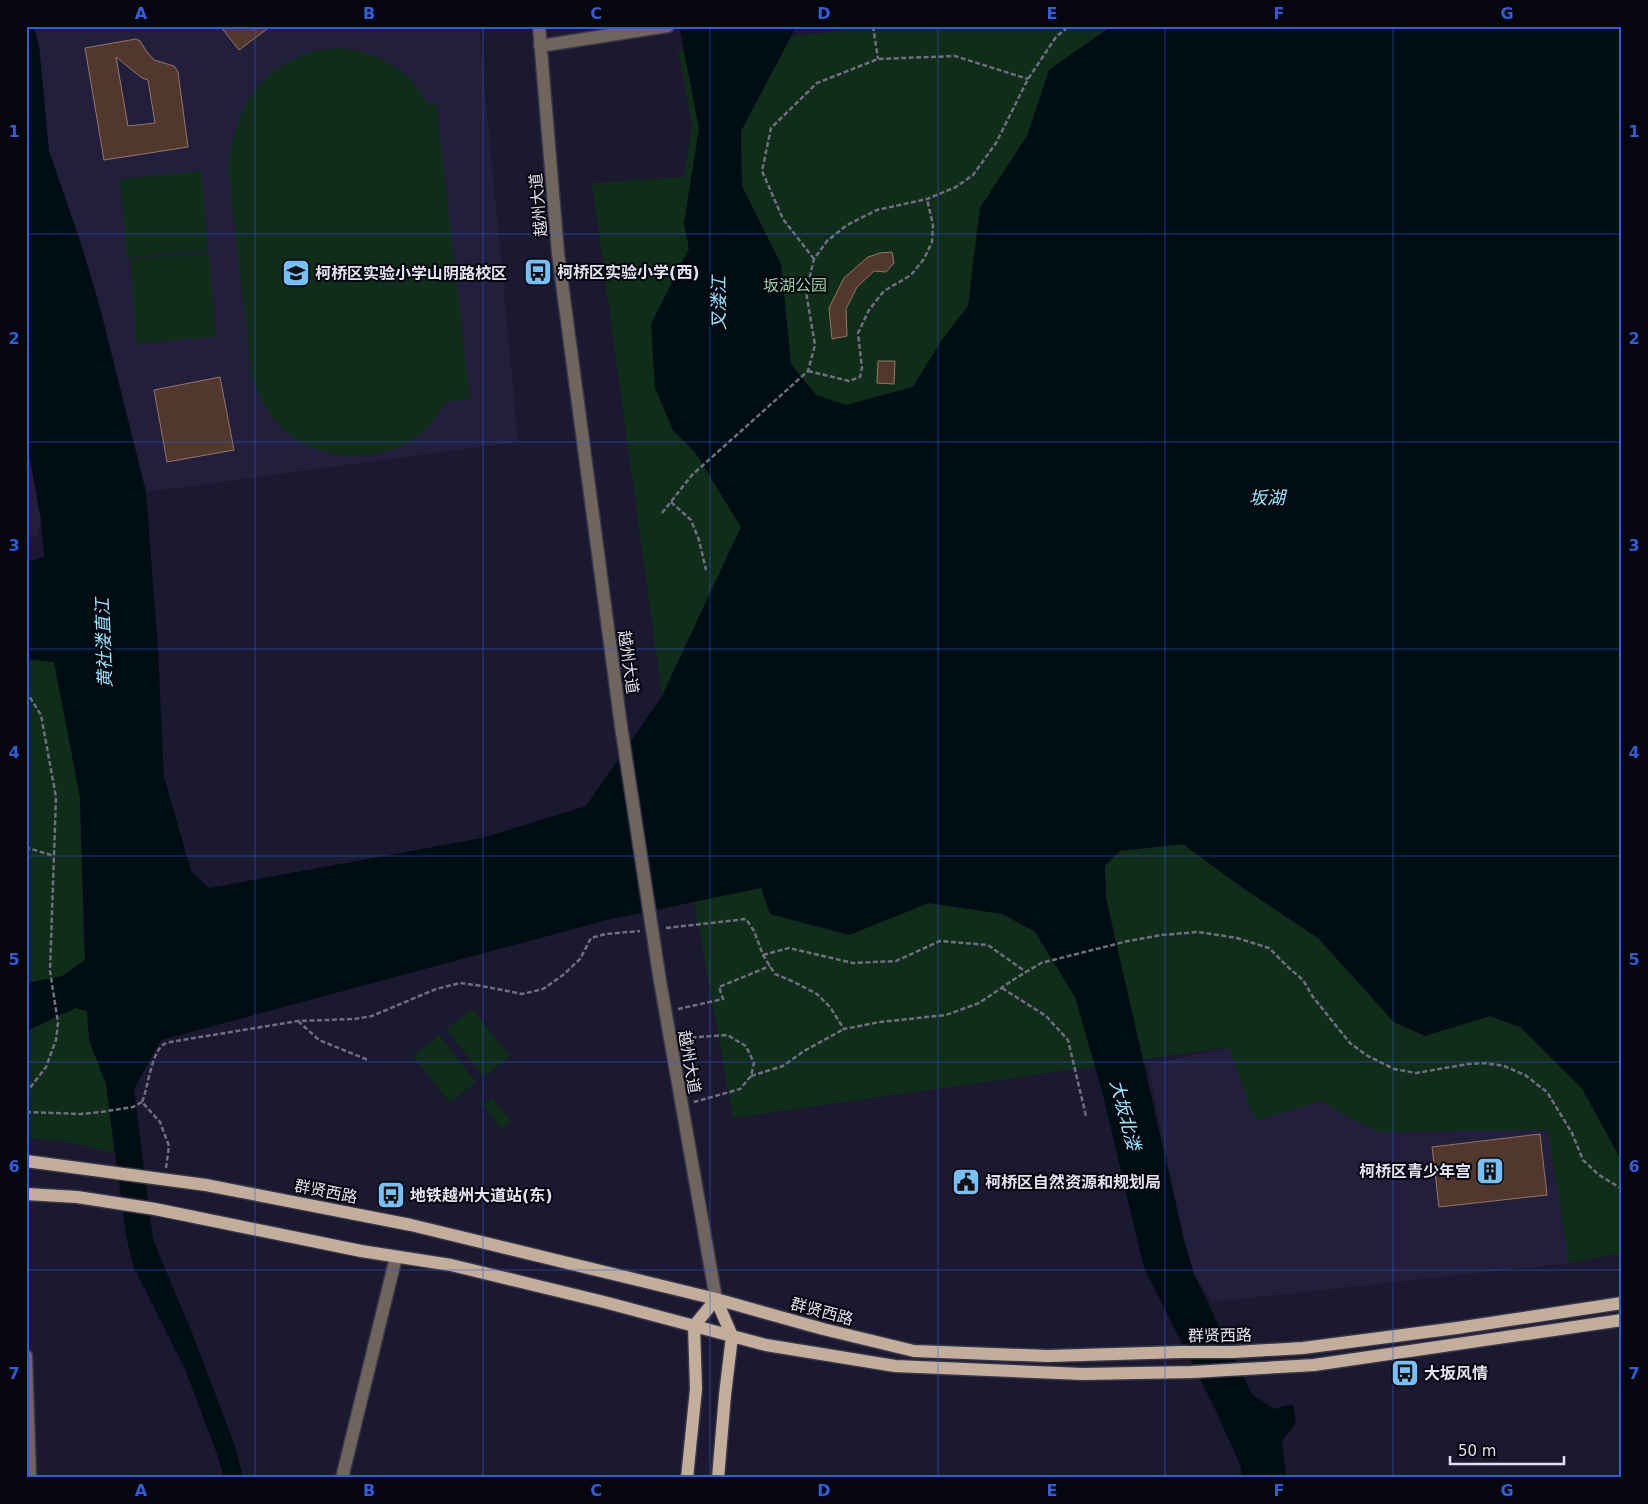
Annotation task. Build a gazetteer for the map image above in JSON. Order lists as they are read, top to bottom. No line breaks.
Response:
{"streets":{"main road":["越州大道","群贤西路"]},"crossings":[["越州大道","群贤西路"]],"water":["叉溇江","坂湖","黄社溇直江","大坂北溇"],"parks":["坂湖公园"],"places":{"bus stop":["柯桥区实验小学(西)","地铁越州大道站(东)","大坂风情"],"school or university":["柯桥区实验小学山阴路校区"],"building":["柯桥区青少年宫"],"public building":["柯桥区自然资源和规划局"]},"scale_bar":"50 m","grid":{"columns":["A","B","C","D","E","F","G"],"rows":["1","2","3","4","5","6","7"]}}
